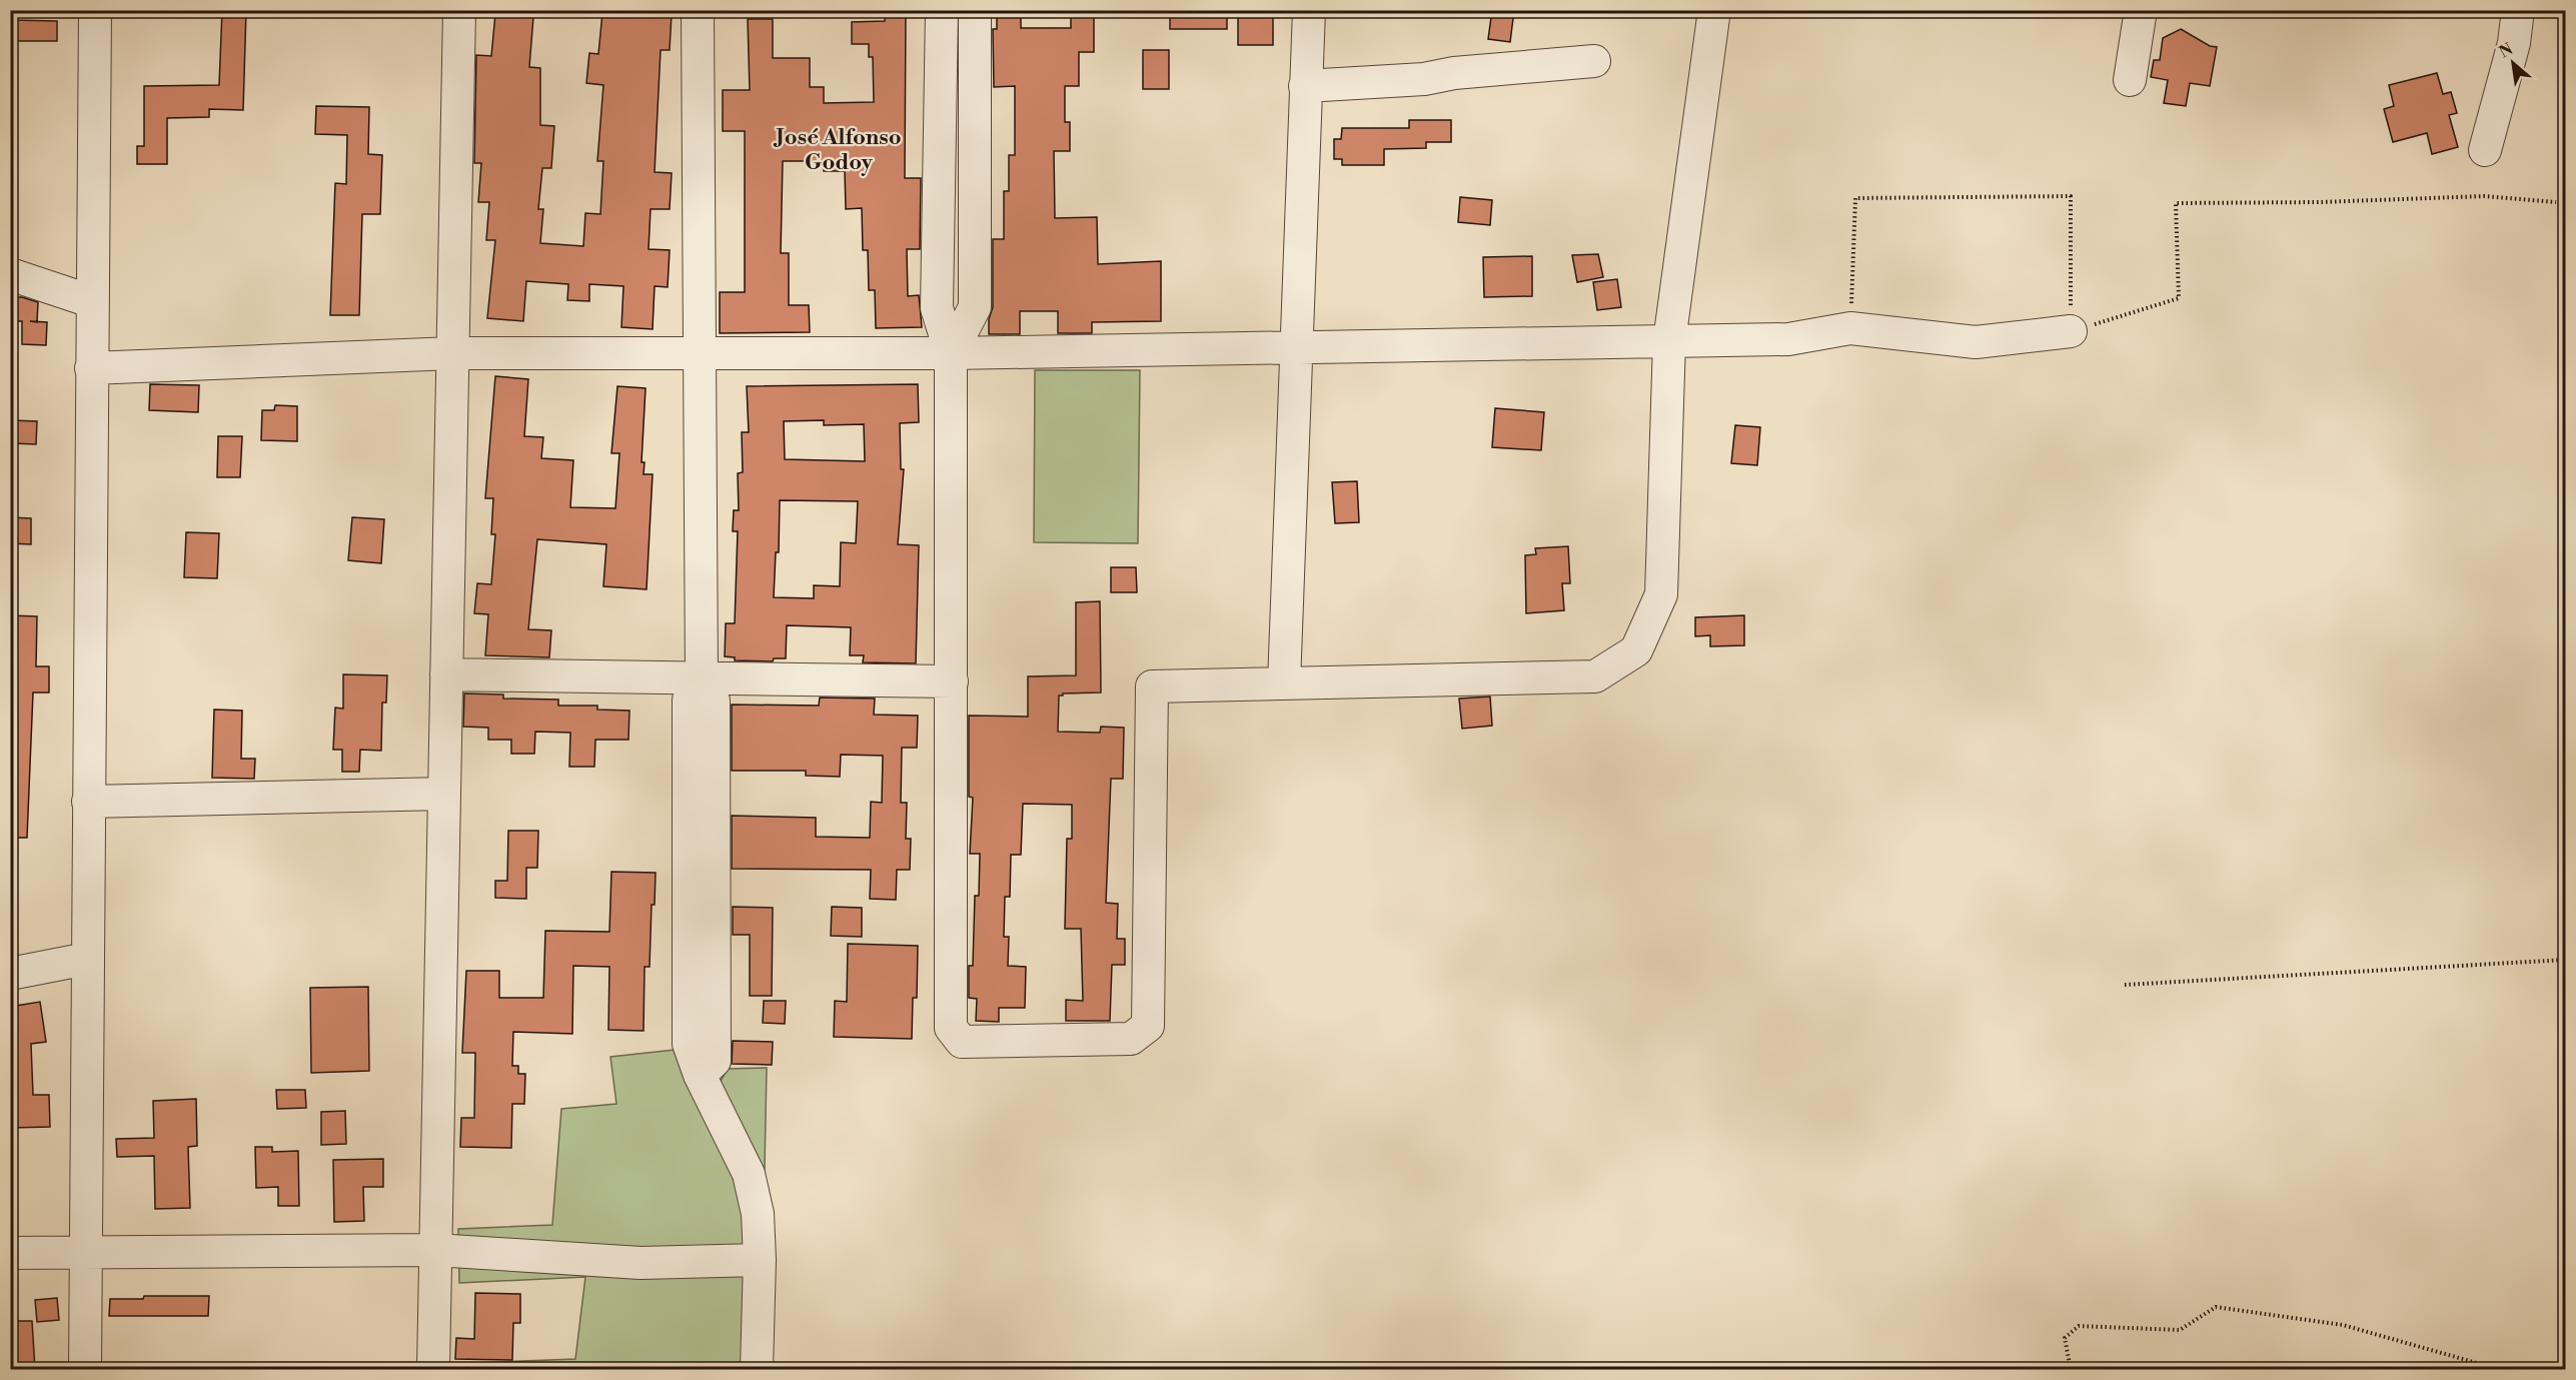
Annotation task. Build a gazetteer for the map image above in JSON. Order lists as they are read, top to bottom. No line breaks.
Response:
{"districts":["José Alfonso Godoy"],"north":"top left"}
